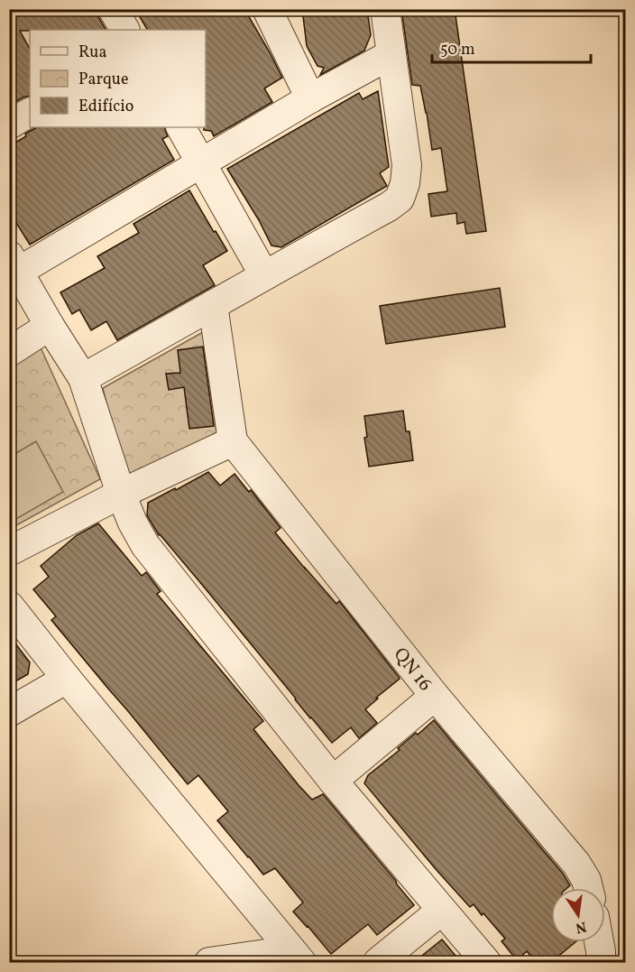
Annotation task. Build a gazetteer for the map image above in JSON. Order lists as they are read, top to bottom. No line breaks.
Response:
{"streets":{"street":["QN 16"]},"legend":["Rua","Parque","Edifício"],"scale_bar":"50 m","north":"bottom"}
